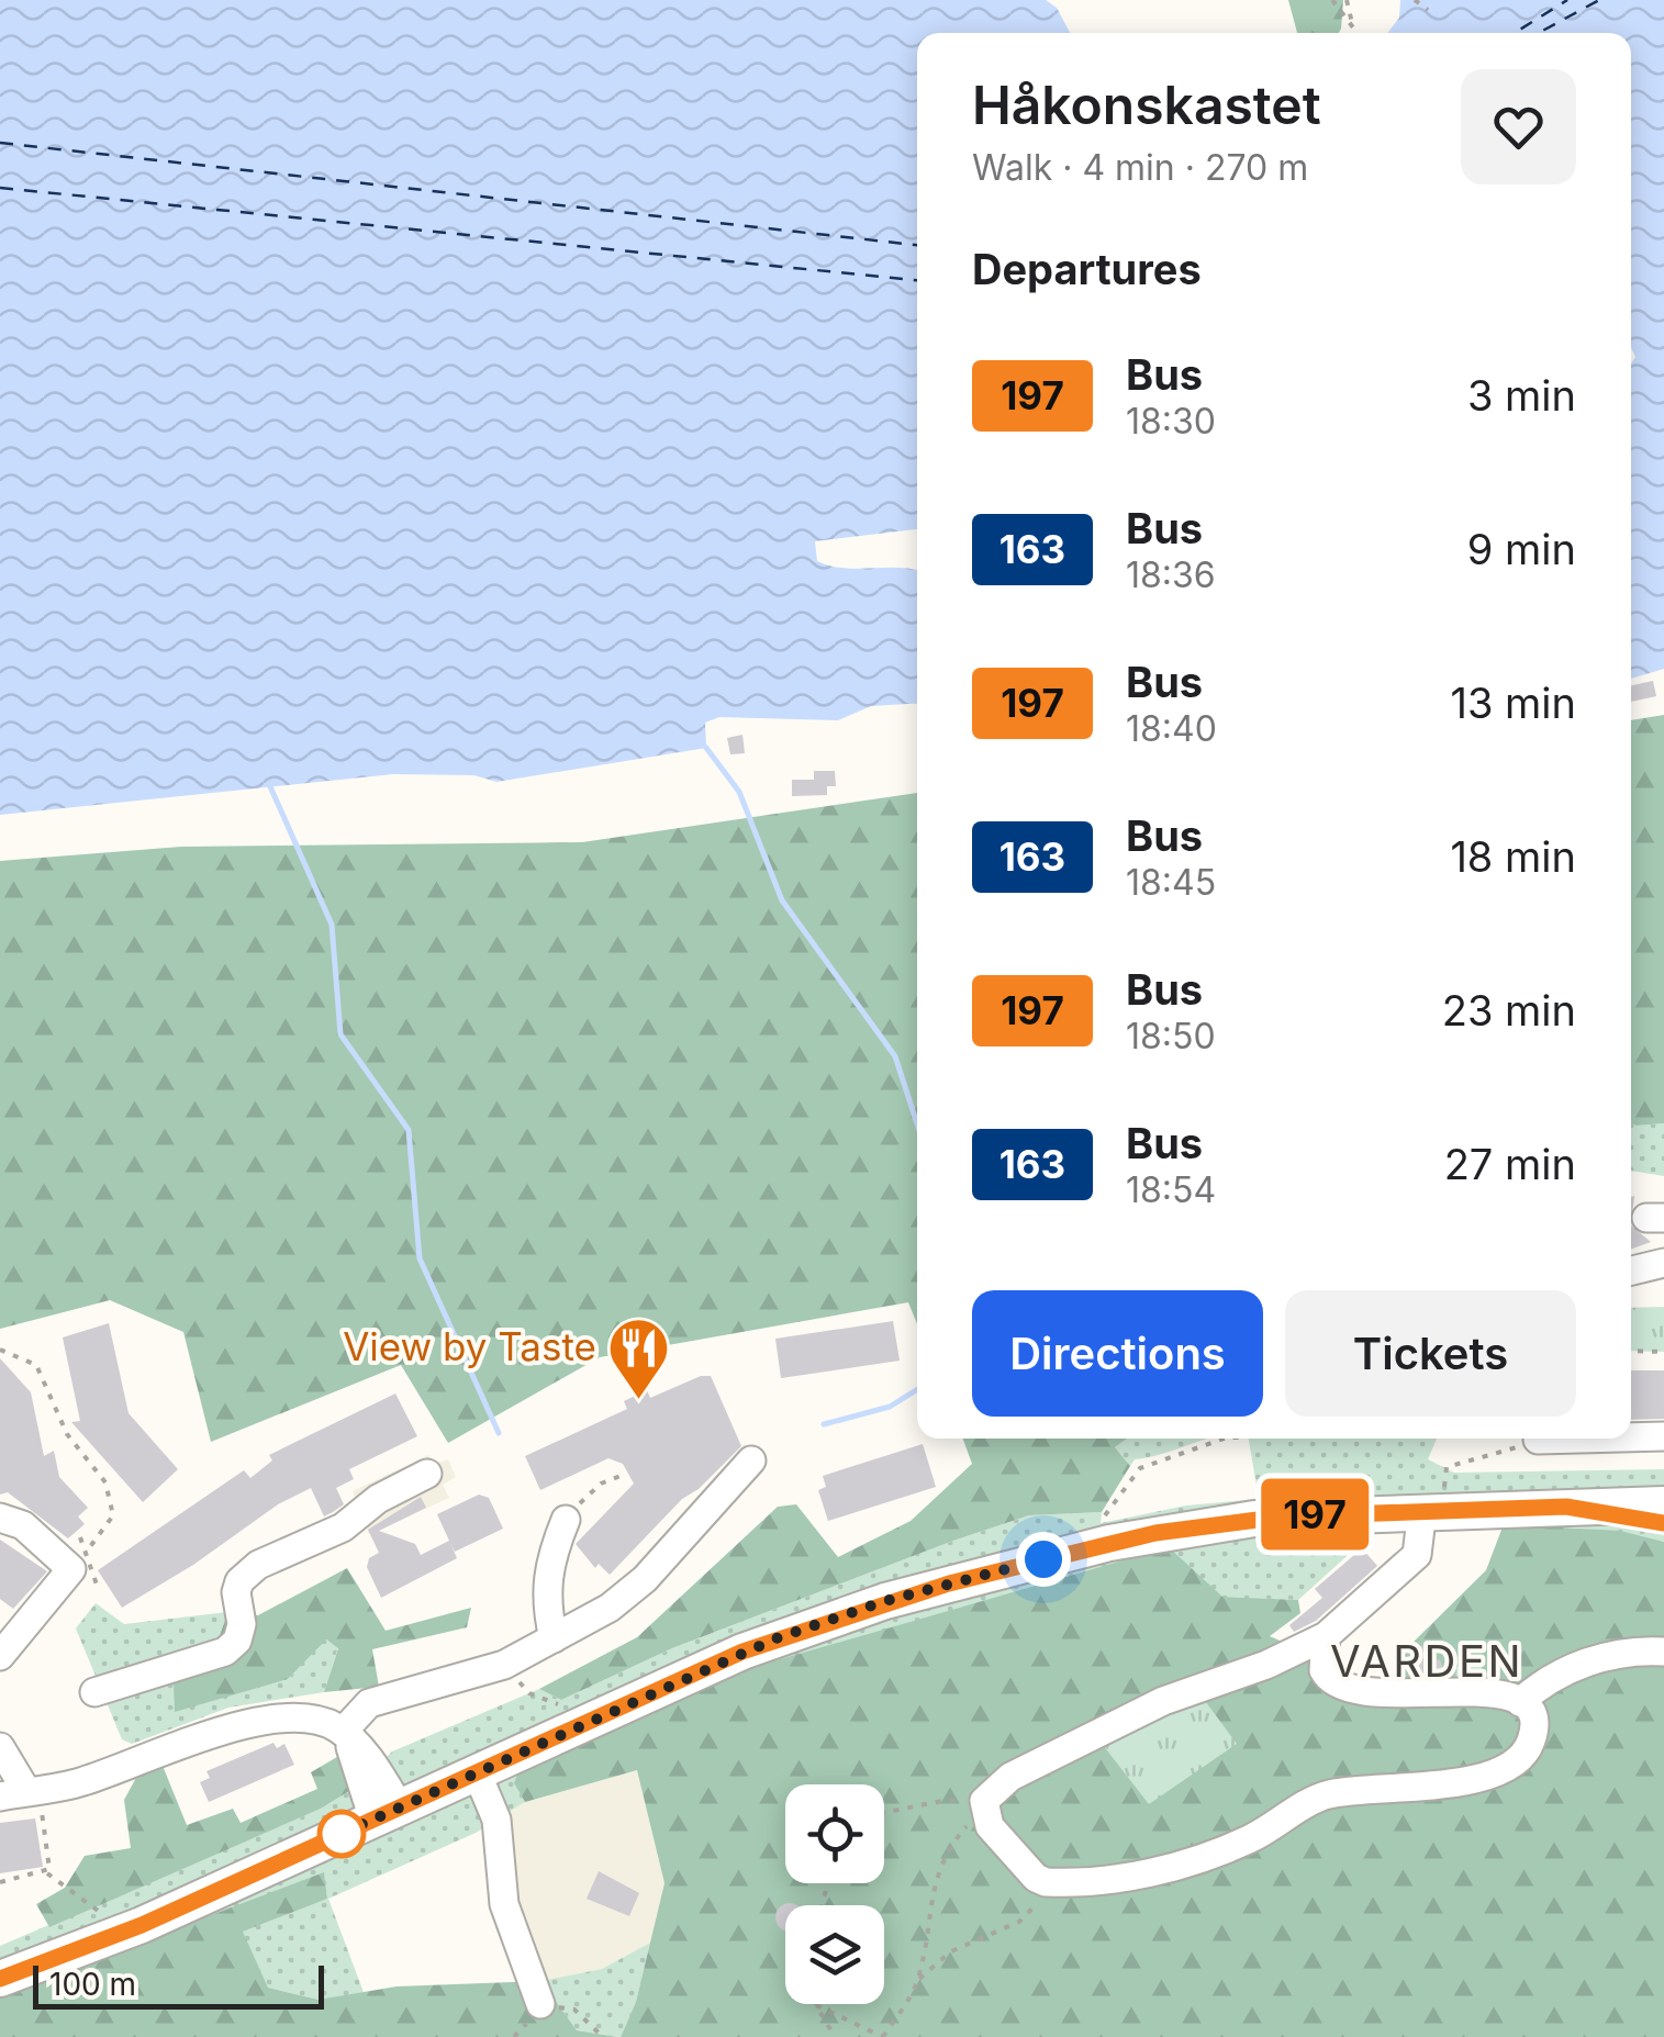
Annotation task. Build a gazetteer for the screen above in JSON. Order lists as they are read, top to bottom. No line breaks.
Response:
{"districts":["VARDEN"],"places":{"restaurant":["View by Taste"]},"lines":["bus line 197"],"scale_bar":"100 m","page":{"on_map":"197","heading":[["Håkonskastet","Walk · 4 min · 270 m"],"Departures"],"list":[{"mark":"197","name":"Bus","note":"18:30","value":"3 min"},{"mark":"163","name":"Bus","note":"18:36","value":"9 min"},{"mark":"197","name":"Bus","note":"18:40","value":"13 min"},{"mark":"163","name":"Bus","note":"18:45","value":"18 min"},{"mark":"197","name":"Bus","note":"18:50","value":"23 min"},{"mark":"163","name":"Bus","note":"18:54","value":"27 min"}],"buttons":["Directions","Tickets"],"scale":"100 m"}}
